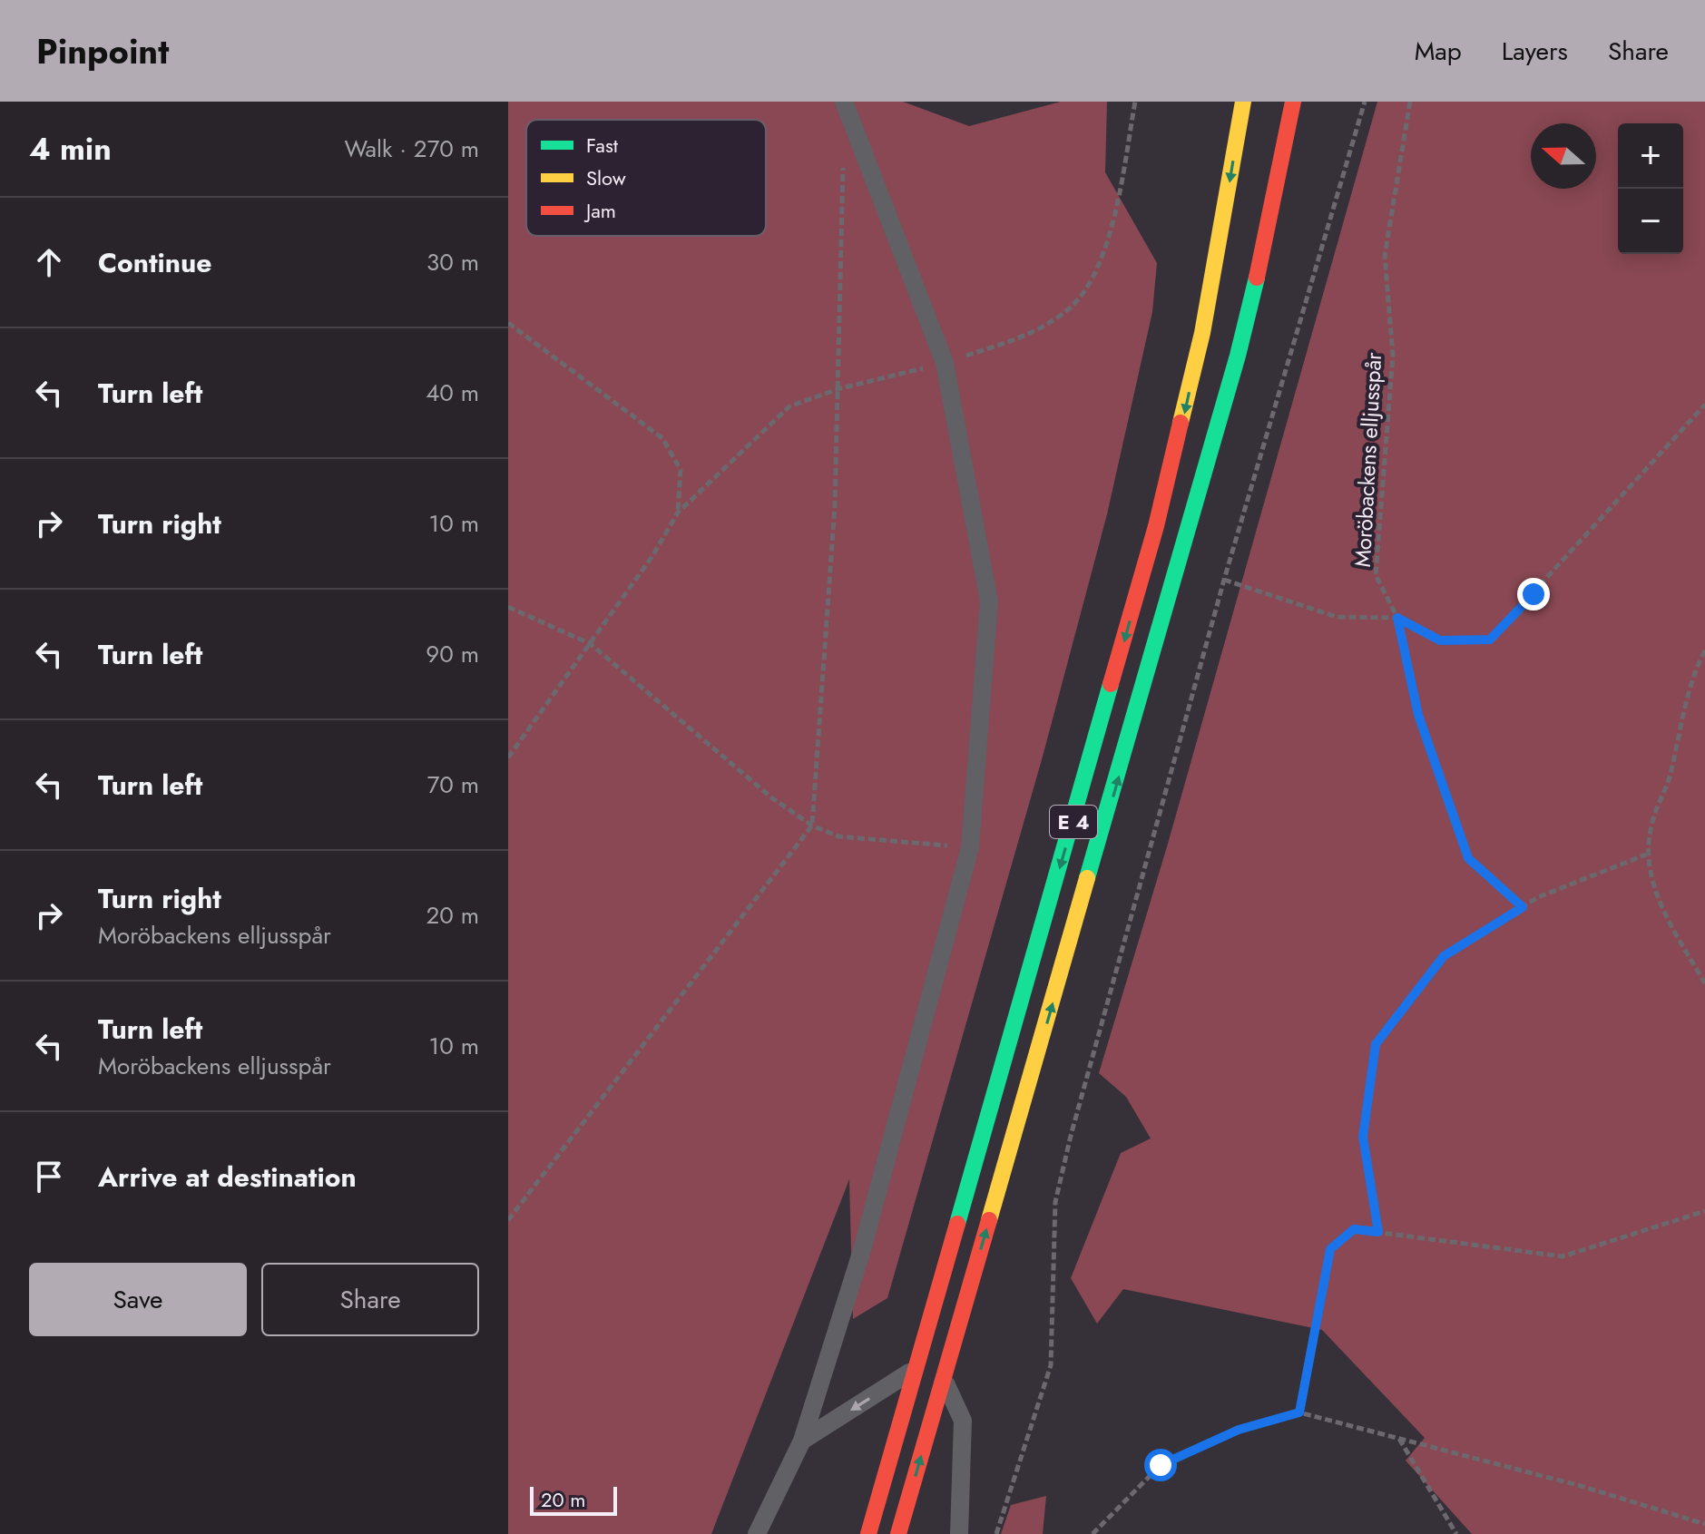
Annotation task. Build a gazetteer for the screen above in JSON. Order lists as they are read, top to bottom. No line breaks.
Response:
{"streets":{"highway":["E 4"],"path":["Moröbackens elljusspår"]},"legend":["Fast","Slow","Jam"],"scale_bar":"20 m","north":"left","page":{"header":"Pinpoint","nav":["Map","Layers","Share"],"heading":["4 min","Walk · 270 m"],"map_buttons":["+","−"],"list":[["Continue","30 m"],["Turn left","40 m"],["Turn right","10 m"],["Turn left","90 m"],["Turn left","70 m"],["Turn right","Moröbackens elljusspår","20 m"],["Turn left","Moröbackens elljusspår","10 m"],"Arrive at destination"],"buttons":["Save","Share"],"scale":"20 m"}}
